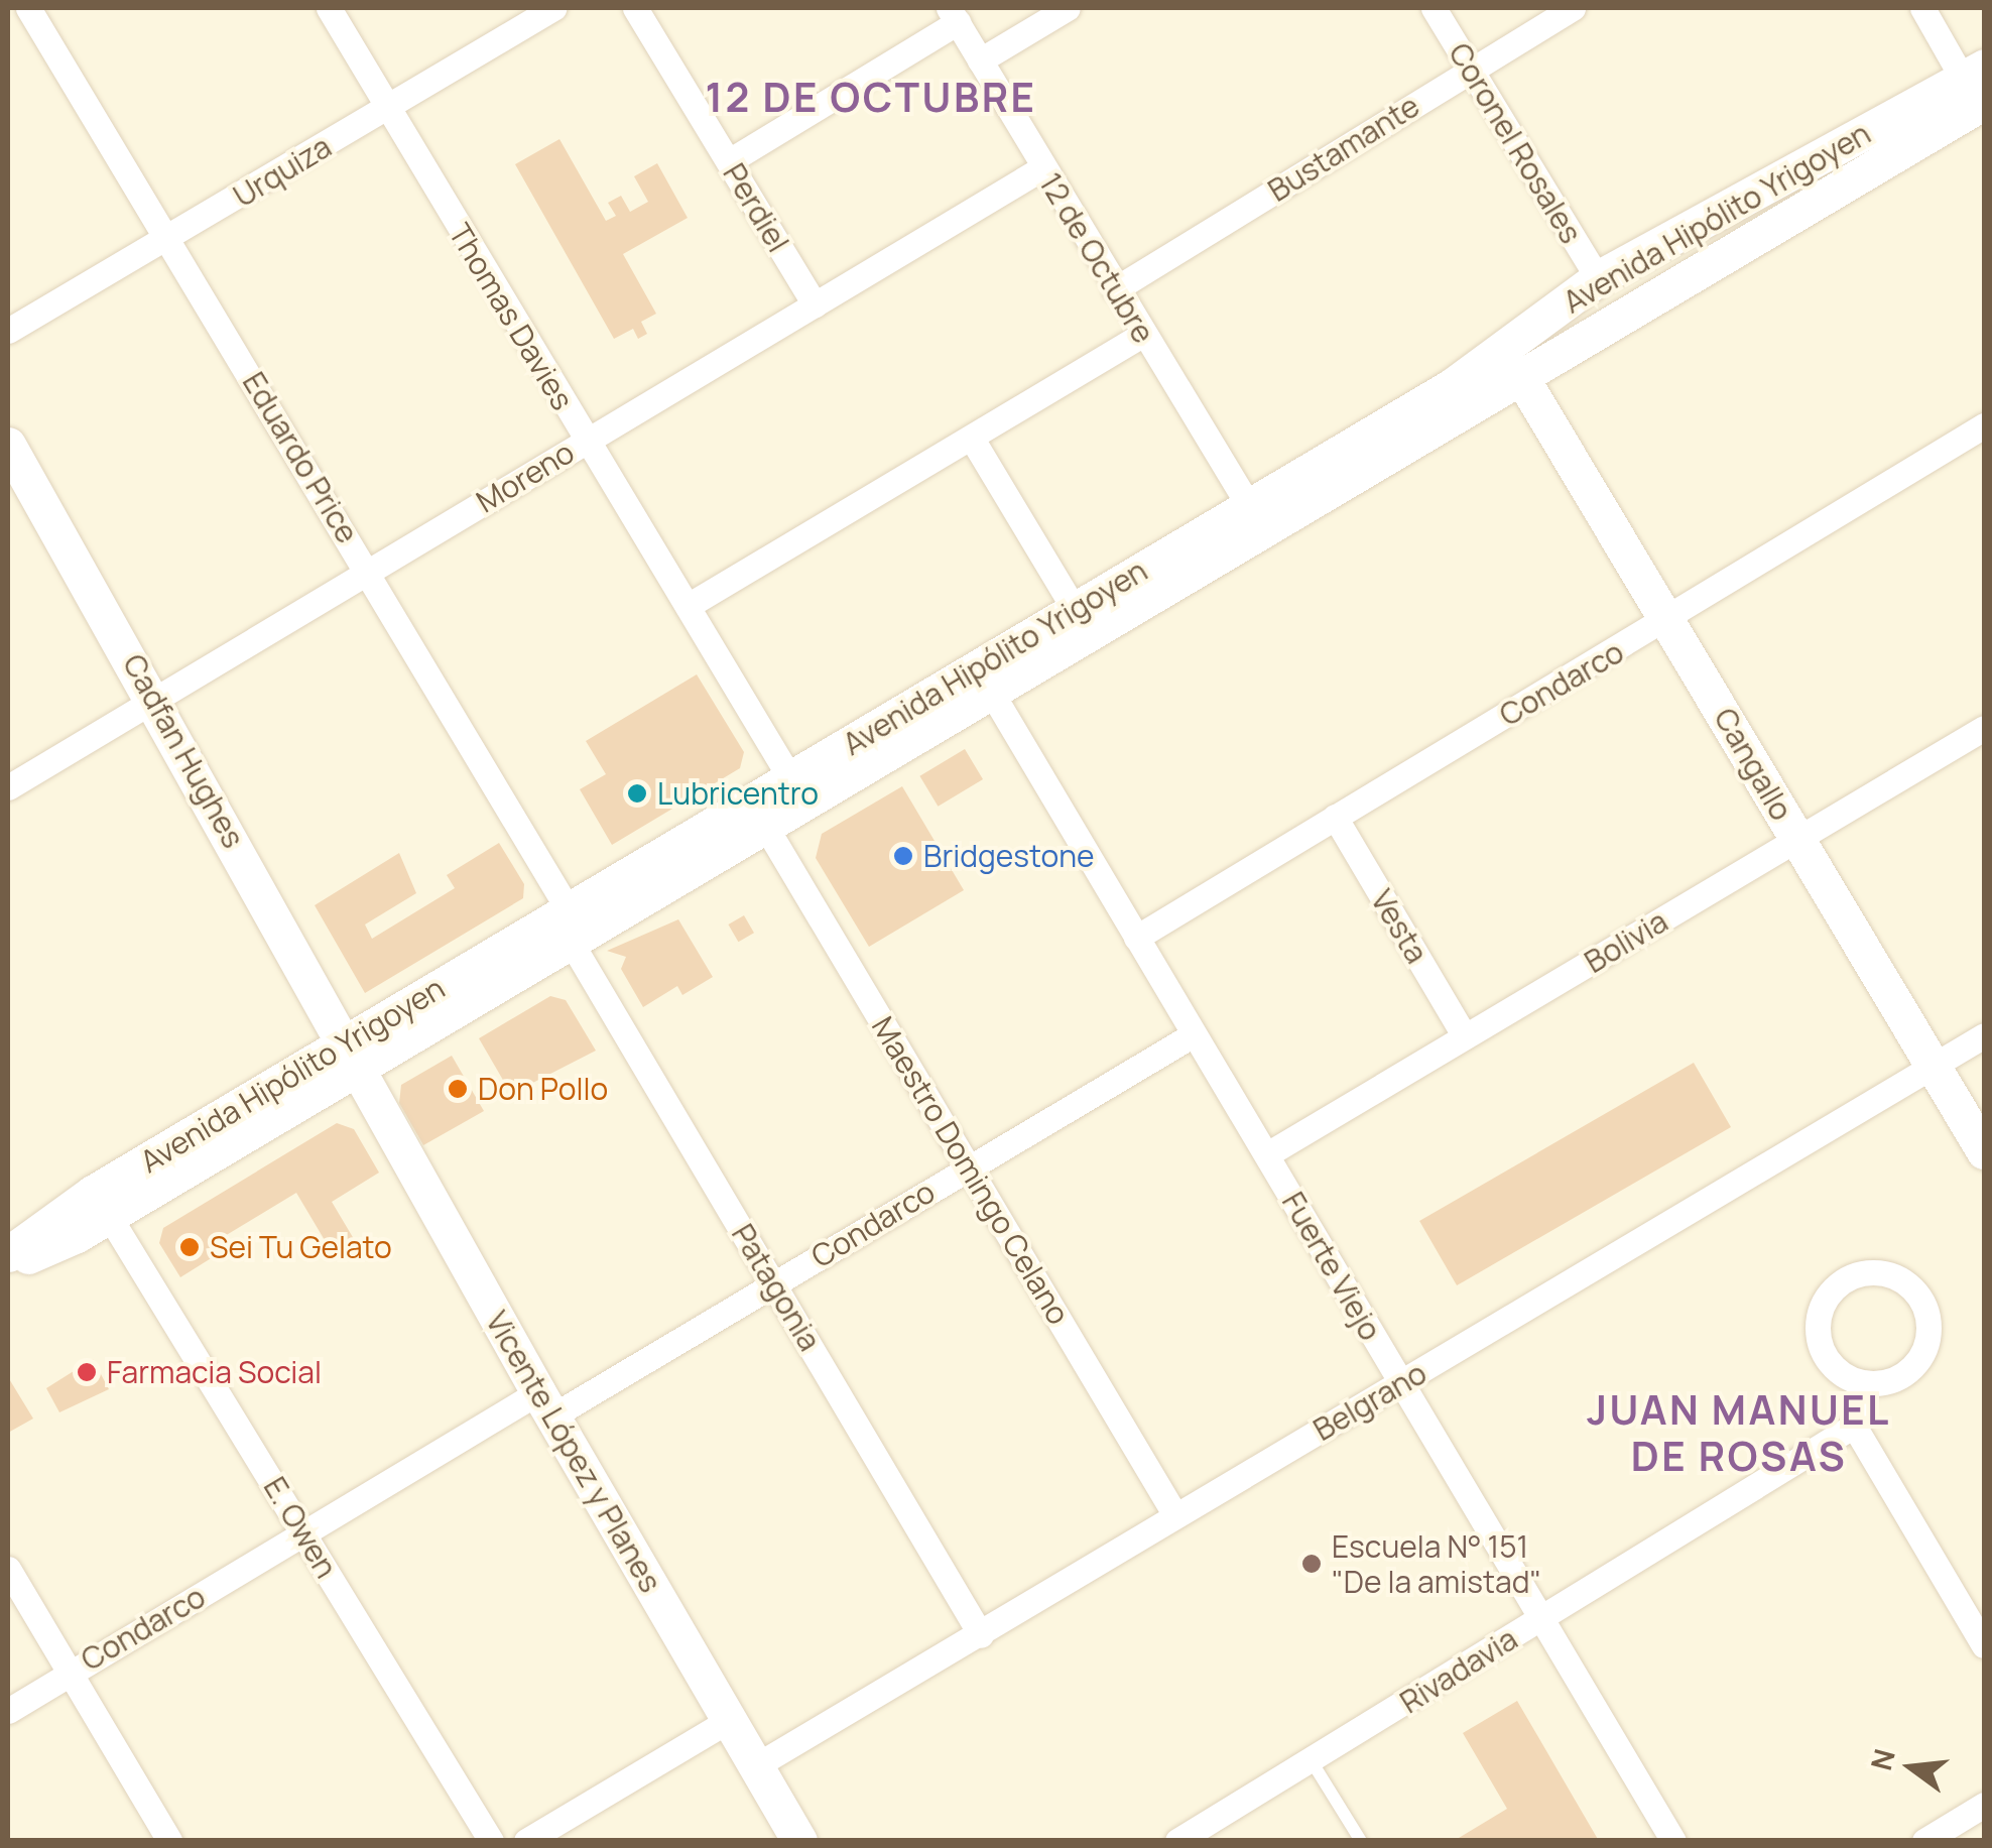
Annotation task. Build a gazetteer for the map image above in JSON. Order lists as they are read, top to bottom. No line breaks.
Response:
{"streets":{"main road":["Avenida Hipólito Yrigoyen","Cadfan Hughes","Cangallo","Vicente López y Planes"],"street":["Coronel Rosales","Bustamante","Urquiza","Perdiel","12 de Octubre","Thomas Davies","Eduardo Price","Moreno","Condarco","Vesta","Bolivia","Maestro Domingo Celano","Fuerte Viejo","Patagonia","Belgrano","E. Owen","Rivadavia"]},"crossings":[["Coronel Rosales","Bustamante"],["Coronel Rosales","Avenida Hipólito Yrigoyen"],["Bustamante","12 de Octubre"],["Urquiza","Thomas Davies"],["Urquiza","Eduardo Price"],["Perdiel","Moreno"],["Avenida Hipólito Yrigoyen","12 de Octubre"],["Avenida Hipólito Yrigoyen","Thomas Davies"],["Avenida Hipólito Yrigoyen","Eduardo Price"],["Avenida Hipólito Yrigoyen","Cadfan Hughes"],["Avenida Hipólito Yrigoyen","Cangallo"],["Avenida Hipólito Yrigoyen","Maestro Domingo Celano"],["Avenida Hipólito Yrigoyen","Fuerte Viejo"],["Avenida Hipólito Yrigoyen","Patagonia"],["Avenida Hipólito Yrigoyen","Vicente López y Planes"],["Avenida Hipólito Yrigoyen","E. Owen"],["12 de Octubre","Moreno"],["Thomas Davies","Moreno"],["Eduardo Price","Moreno"],["Eduardo Price","Patagonia"],["Moreno","Cadfan Hughes"],["Condarco","Cangallo"],["Condarco","Vesta"],["Condarco","Maestro Domingo Celano"],["Condarco","Fuerte Viejo"],["Condarco","Patagonia"],["Condarco","Vicente López y Planes"],["Condarco","E. Owen"],["Cadfan Hughes","Vicente López y Planes"],["Cangallo","Bolivia"],["Cangallo","Belgrano"],["Vesta","Bolivia"],["Bolivia","Fuerte Viejo"],["Maestro Domingo Celano","Belgrano"],["Fuerte Viejo","Belgrano"],["Fuerte Viejo","Rivadavia"],["Patagonia","Belgrano"],["Belgrano","Vicente López y Planes"]],"districts":["12 DE OCTUBRE","JUAN MANUEL DE ROSAS"],"places":["Lubricentro","Bridgestone","Don Pollo","Sei Tu Gelato","Farmacia Social","Escuela N° 151 \"De la amistad\""],"north":"left"}
